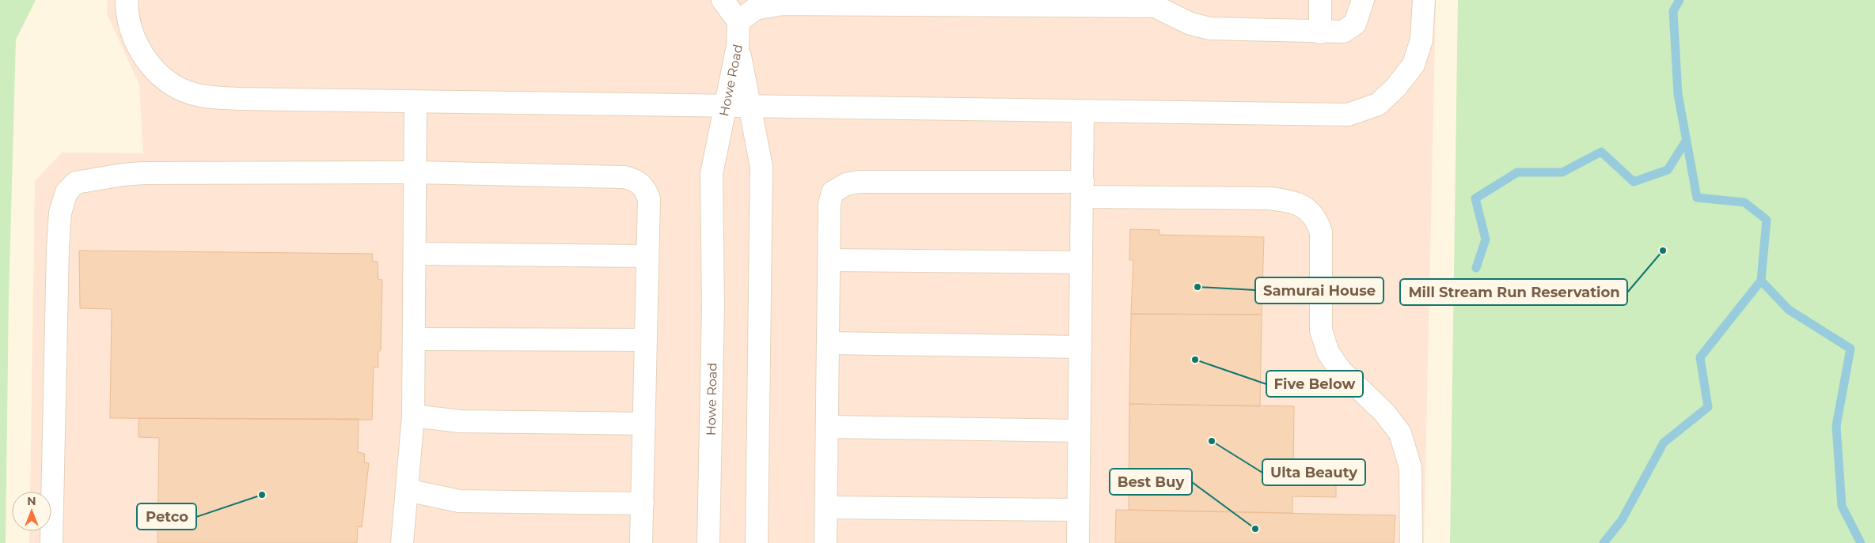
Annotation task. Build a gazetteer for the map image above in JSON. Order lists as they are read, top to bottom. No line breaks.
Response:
{"streets":{"lane":["Howe Road"]},"places":["Mill Stream Run Reservation","Samurai House","Five Below","Ulta Beauty","Petco","Best Buy"],"north":"top"}
